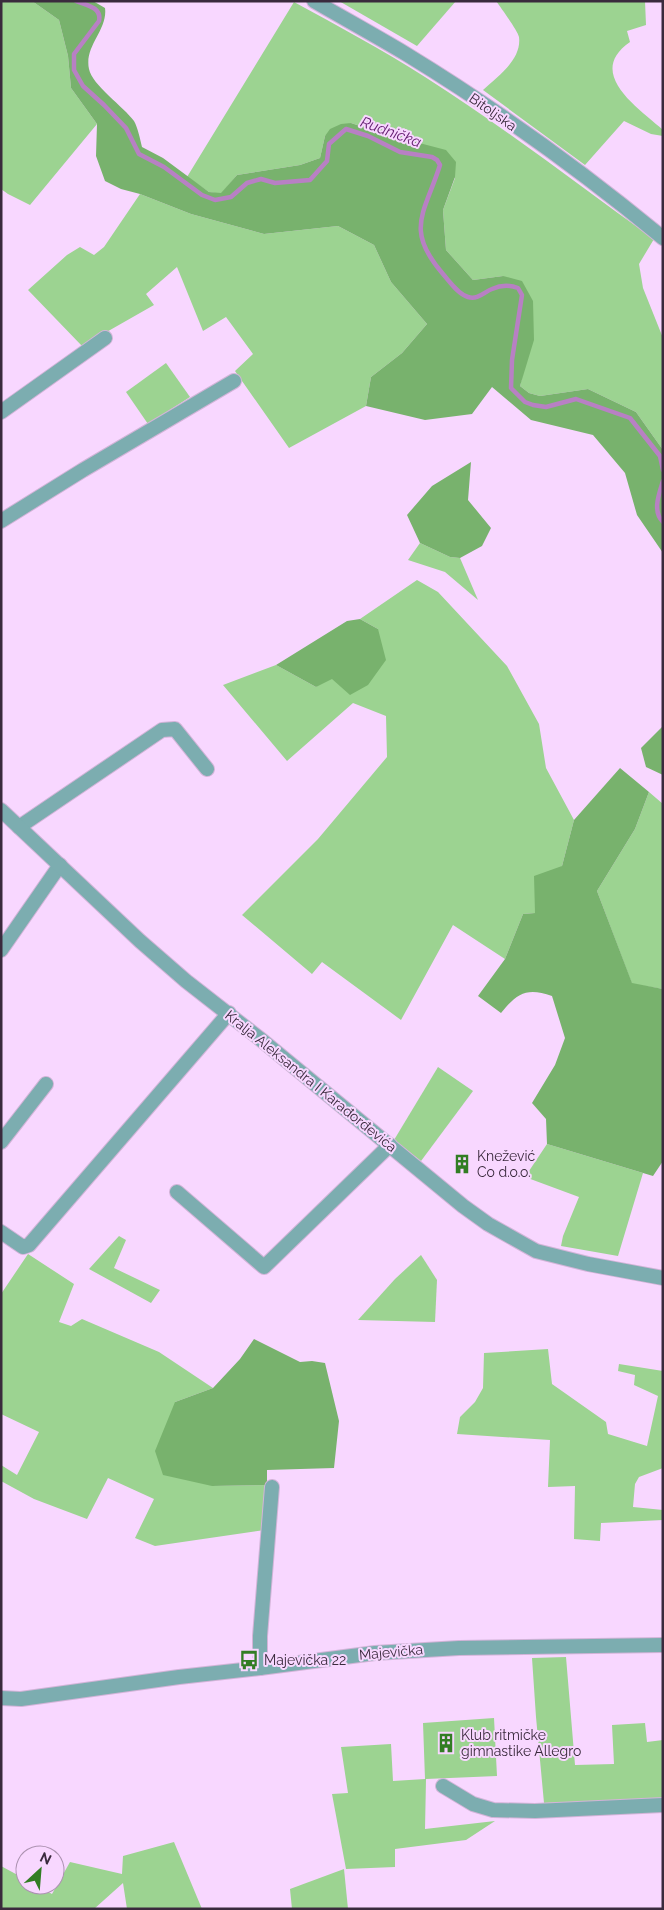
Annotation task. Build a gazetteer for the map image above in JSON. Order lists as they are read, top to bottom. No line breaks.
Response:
{"streets":{"street":["Bitoljska","Kralja Aleksandra I Karađorđevića","Majevička"]},"water":["Rudnička"],"places":{"building":["Knežević Co d.o.o.","Klub ritmičke gimnastike Allegro"],"bus stop":["Majevička 22"]},"north":"top right"}
